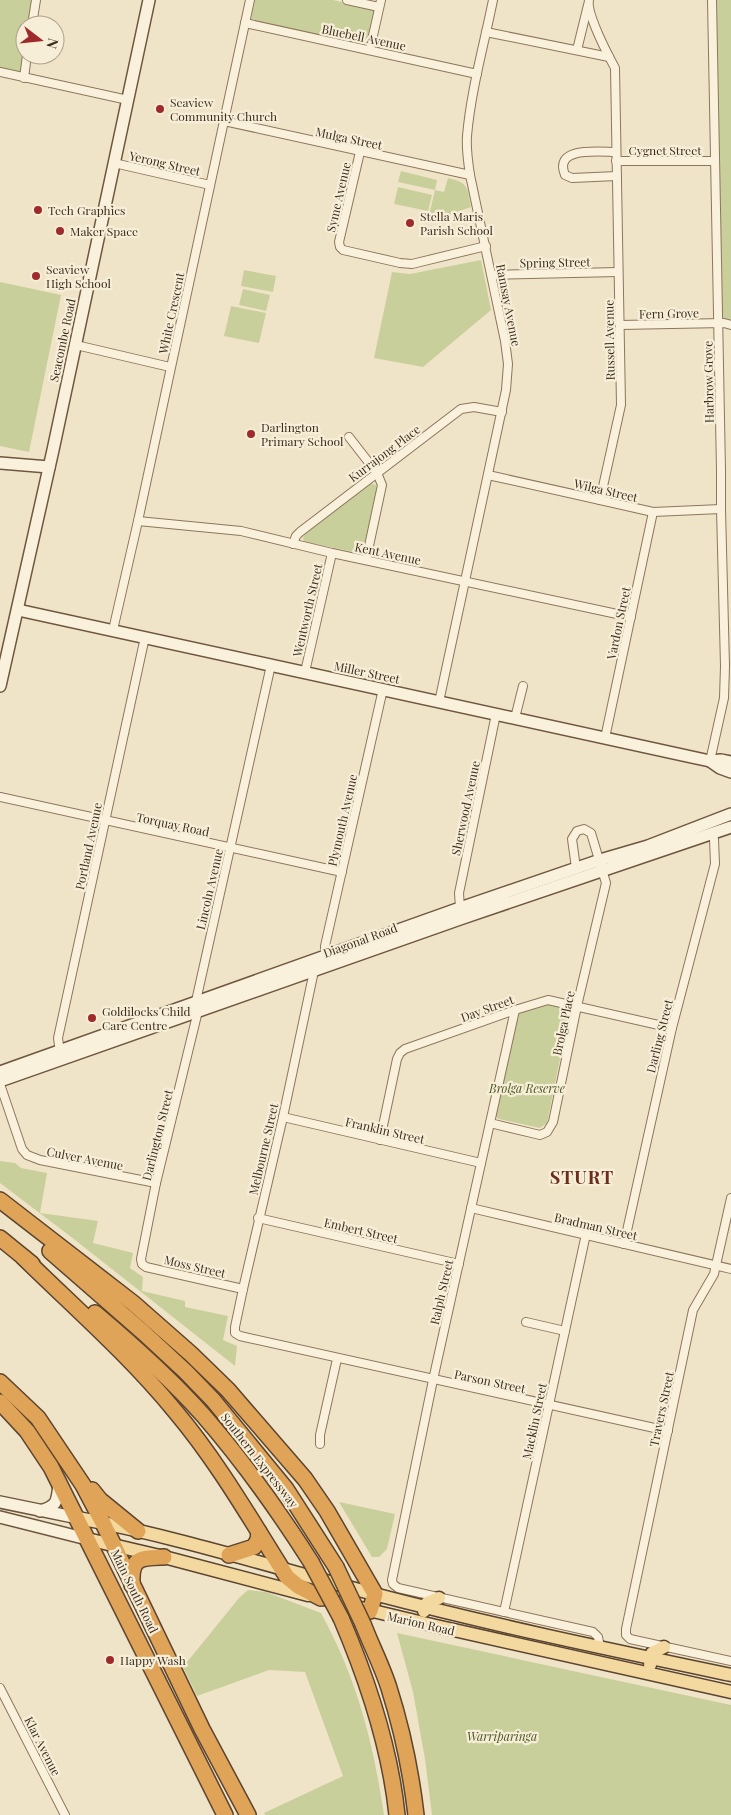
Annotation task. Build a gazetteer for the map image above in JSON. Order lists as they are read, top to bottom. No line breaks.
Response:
{"streets":{"highway":["Southern Expressway","Main South Road"],"main road":["Seacombe Road","Miller Street","Diagonal Road","Marion Road"],"street":["Bluebell Avenue","Mulga Street","Cygnet Street","Yerong Street","Syme Avenue","Spring Street","Ramsay Avenue","White Crescent","Fern Grove","Russell Avenue","Harbrow Grove","Kurrajong Place","Wilga Street","Kent Avenue","Wentworth Street","Vardon Street","Sherwood Avenue","Plymouth Avenue","Torquay Road","Portland Avenue","Lincoln Avenue","Day Street","Brolga Place","Darling Street","Franklin Street","Darlington Street","Melbourne Street","Culver Avenue","Bradman Street","Embert Street","Moss Street","Ralph Street","Parson Street","Travers Street","Macklin Street","Klar Avenue"]},"crossings":[["Bluebell Avenue","Ramsay Avenue"],["Bluebell Avenue","White Crescent"],["Mulga Street","Syme Avenue"],["Mulga Street","Ramsay Avenue"],["Mulga Street","White Crescent"],["Cygnet Street","Russell Avenue"],["Cygnet Street","Harbrow Grove"],["Yerong Street","White Crescent"],["Yerong Street","Seacombe Road"],["Syme Avenue","Ramsay Avenue"],["Spring Street","Ramsay Avenue"],["Spring Street","Russell Avenue"],["Ramsay Avenue","Kurrajong Place"],["Ramsay Avenue","Wilga Street"],["Ramsay Avenue","Kent Avenue"],["Ramsay Avenue","Miller Street"],["White Crescent","Kent Avenue"],["White Crescent","Miller Street"],["Fern Grove","Russell Avenue"],["Fern Grove","Harbrow Grove"],["Seacombe Road","Miller Street"],["Russell Avenue","Wilga Street"],["Harbrow Grove","Wilga Street"],["Harbrow Grove","Miller Street"],["Kurrajong Place","Kent Avenue"],["Wilga Street","Vardon Street"],["Kent Avenue","Wentworth Street"],["Kent Avenue","Vardon Street"],["Wentworth Street","Miller Street"],["Vardon Street","Miller Street"],["Miller Street","Sherwood Avenue"],["Miller Street","Plymouth Avenue"],["Miller Street","Portland Avenue"],["Miller Street","Lincoln Avenue"],["Sherwood Avenue","Diagonal Road"],["Plymouth Avenue","Torquay Road"],["Plymouth Avenue","Diagonal Road"],["Torquay Road","Portland Avenue"],["Torquay Road","Lincoln Avenue"],["Portland Avenue","Diagonal Road"],["Lincoln Avenue","Diagonal Road"],["Lincoln Avenue","Darlington Street"],["Diagonal Road","Brolga Place"],["Diagonal Road","Darling Street"],["Diagonal Road","Darlington Street"],["Diagonal Road","Melbourne Street"],["Diagonal Road","Culver Avenue"],["Day Street","Brolga Place"],["Day Street","Darling Street"],["Day Street","Franklin Street"],["Day Street","Ralph Street"],["Brolga Place","Ralph Street"],["Darling Street","Bradman Street"],["Franklin Street","Melbourne Street"],["Franklin Street","Ralph Street"],["Darlington Street","Culver Avenue"],["Darlington Street","Moss Street"],["Melbourne Street","Embert Street"],["Melbourne Street","Moss Street"],["Melbourne Street","Parson Street"],["Bradman Street","Ralph Street"],["Bradman Street","Travers Street"],["Bradman Street","Macklin Street"],["Embert Street","Ralph Street"],["Ralph Street","Parson Street"],["Parson Street","Travers Street"],["Parson Street","Macklin Street"],["Southern Expressway","Marion Road"],["Main South Road","Marion Road"]],"districts":["STURT"],"parks":["Brolga Reserve","Warriparinga"],"places":["Seaview Community Church","Tech Graphics","Stella Maris Parish School","Maker Space","Seaview High School","Darlington Primary School","Goldilocks Child Care Centre","Happy Wash"],"north":"right"}
